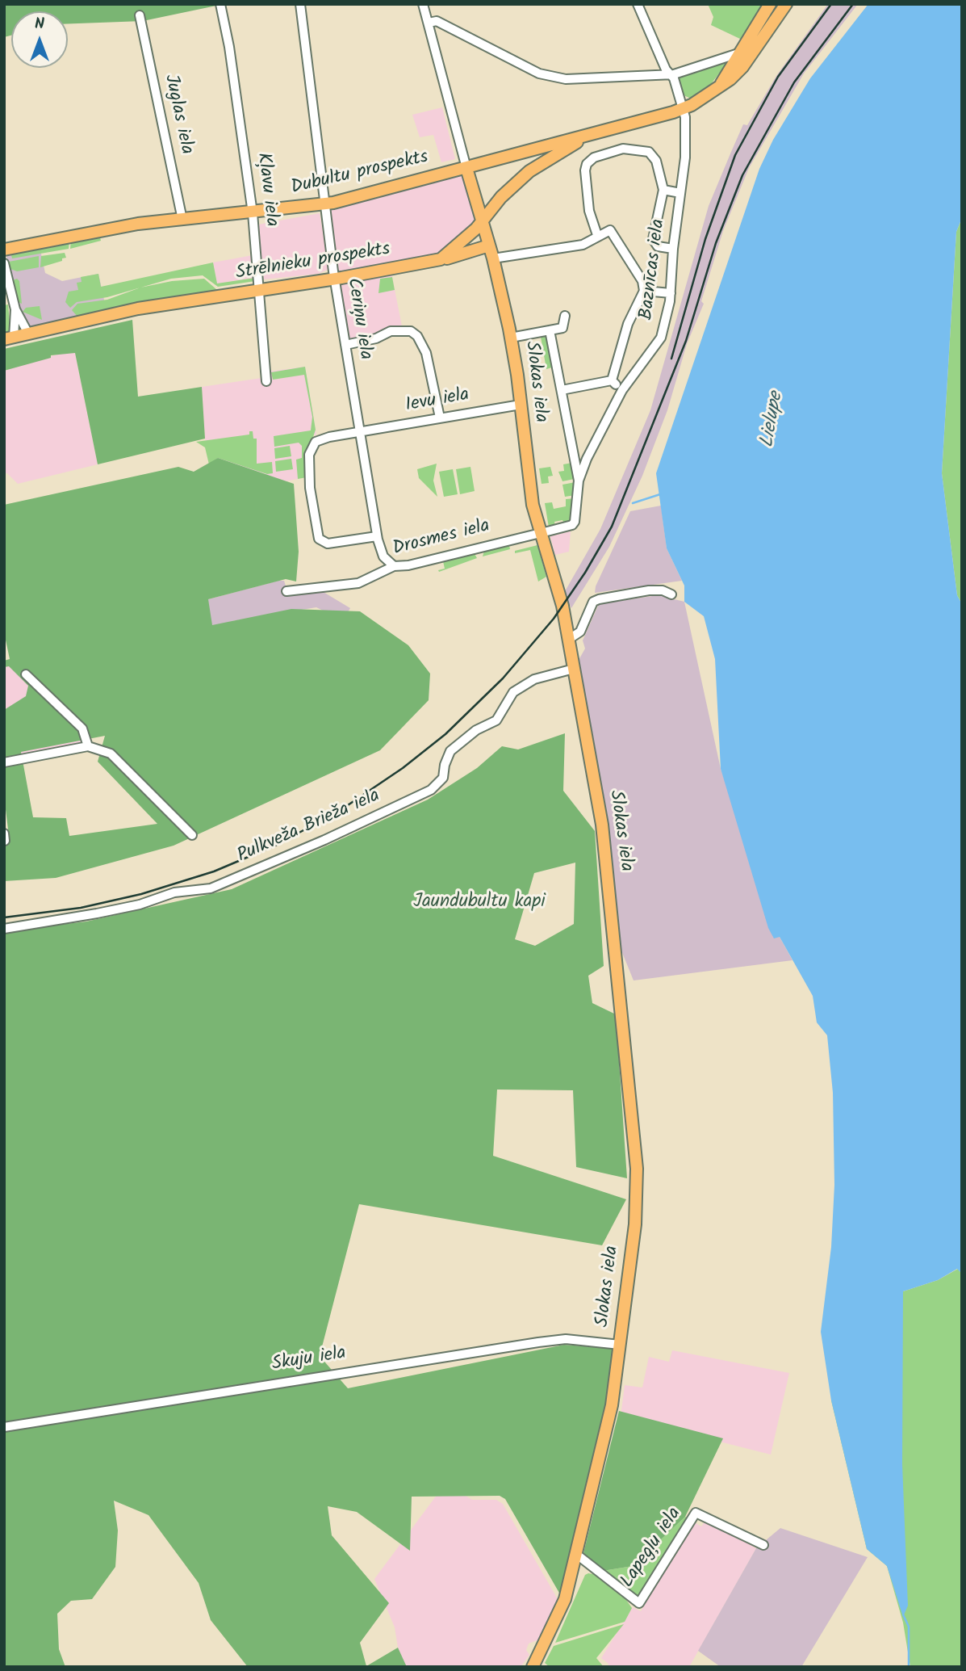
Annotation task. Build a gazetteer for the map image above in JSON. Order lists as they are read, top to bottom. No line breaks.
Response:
{"streets":{"main road":["Dubultu prospekts","Strēlnieku prospekts","Slokas iela"],"street":["Juglas iela","Kļavu iela","Baznīcas iela","Ceriņu iela","Ievu iela","Drosmes iela","Pulkveža Brieža iela","Skuju iela","Lapegļu iela"]},"crossings":[["Juglas iela","Dubultu prospekts"],["Dubultu prospekts","Kļavu iela"],["Dubultu prospekts","Baznīcas iela"],["Dubultu prospekts","Ceriņu iela"],["Dubultu prospekts","Slokas iela"],["Kļavu iela","Strēlnieku prospekts"],["Strēlnieku prospekts","Ceriņu iela"],["Strēlnieku prospekts","Slokas iela"],["Baznīcas iela","Drosmes iela"],["Ceriņu iela","Ievu iela"],["Ceriņu iela","Drosmes iela"],["Slokas iela","Ievu iela"],["Slokas iela","Drosmes iela"],["Slokas iela","Pulkveža Brieža iela"],["Slokas iela","Skuju iela"],["Slokas iela","Lapegļu iela"]],"water":["Lielupe"],"parks":["Jaundubultu kapi"],"north":"top"}
